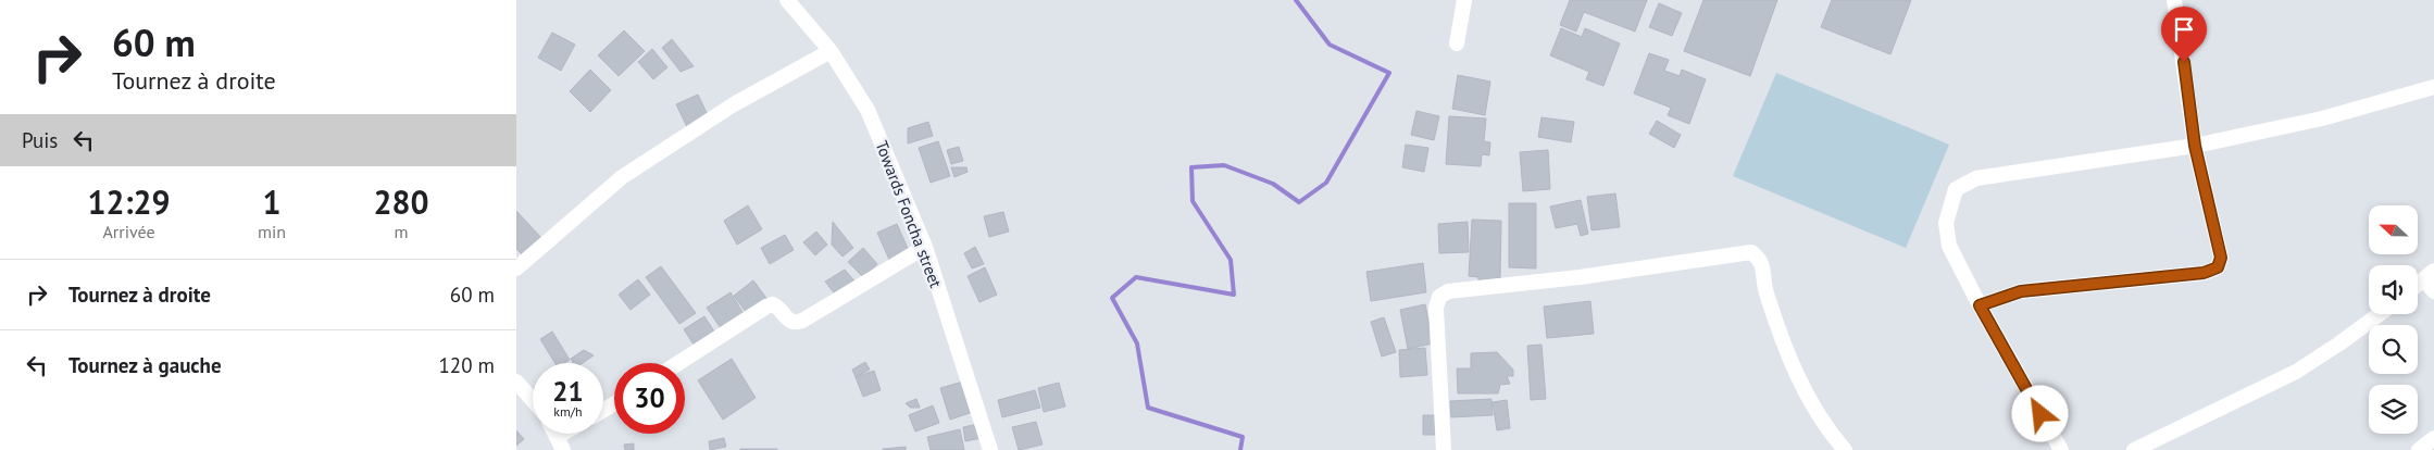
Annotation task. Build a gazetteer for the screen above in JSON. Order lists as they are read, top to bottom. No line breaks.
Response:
{"streets":{"street":["Towards Foncha street"]},"north":"left","page":{"turn":["60 m","Tournez à droite"],"then":"Puis","eta":["12:29","Arrivée","1","min","280","m"],"list":[{"name":"Tournez à droite","value":"60 m"},{"name":"Tournez à gauche","value":"120 m"}],"speed":"21 km/h","limit":"30"}}
